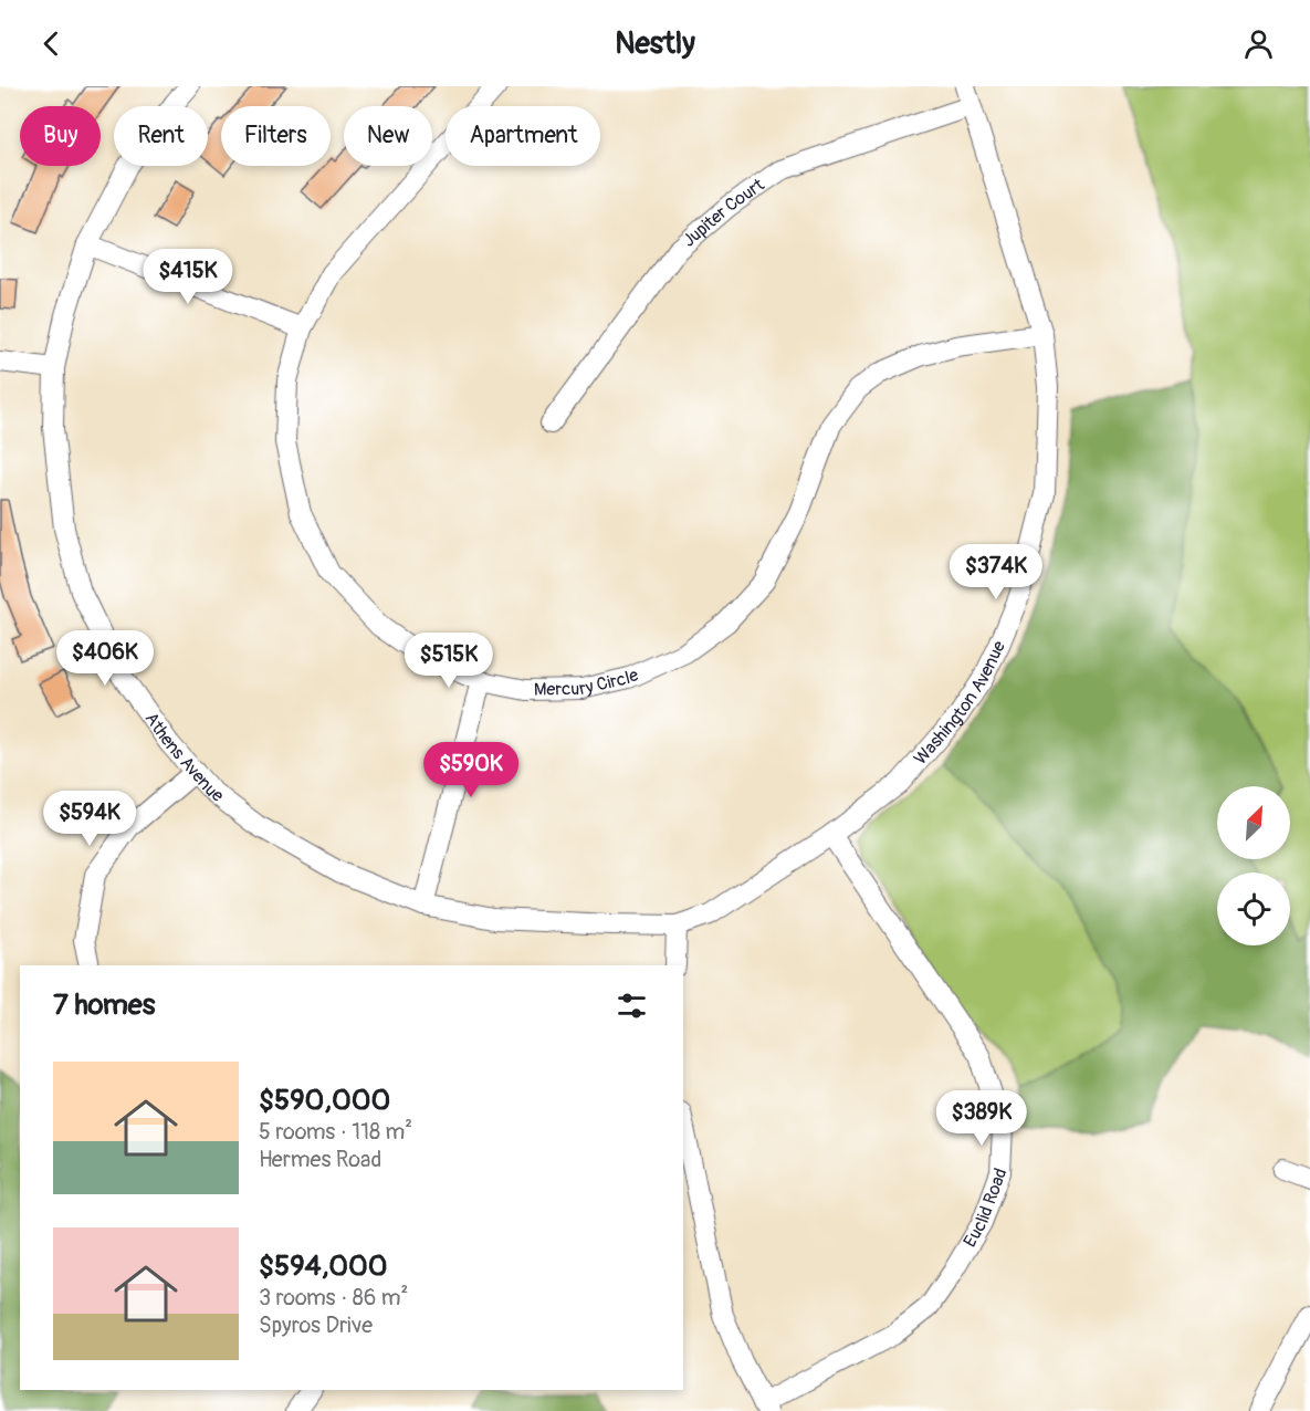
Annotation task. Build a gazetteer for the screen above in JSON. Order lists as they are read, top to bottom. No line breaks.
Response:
{"streets":{"street":["Jupiter Court","Mercury Circle","Washington Avenue","Athens Avenue","Euclid Road"]},"crossings":[["Jupiter Court","Washington Avenue"],["Mercury Circle","Washington Avenue"],["Washington Avenue","Athens Avenue"],["Washington Avenue","Euclid Road"]],"north":"top right","page":{"header":"Nestly","chip":["Buy","Rent","Filters","New","Apartment"],"price":["$415K","$374K","$406K","$515K","$590K","$594K","$389K"],"heading":"7 homes","list":[{"name":"$590,000","note":"5 rooms · 118 m² · Hermes Road"},{"name":"$594,000","note":"3 rooms · 86 m² · Spyros Drive"}]}}
